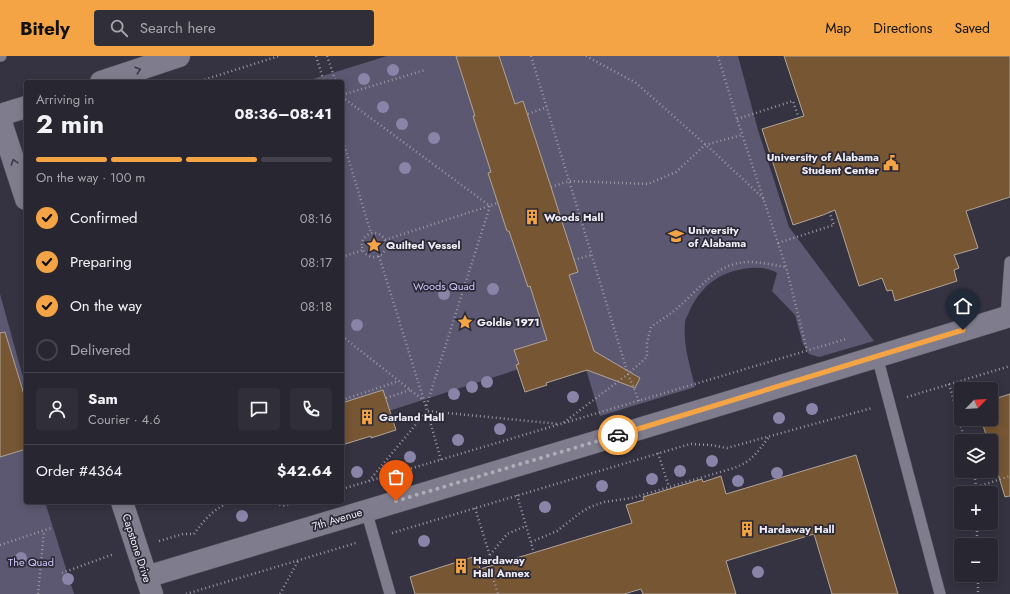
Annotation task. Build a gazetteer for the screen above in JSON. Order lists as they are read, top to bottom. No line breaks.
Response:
{"streets":{"street":["7th Avenue","Capstone Drive"]},"crossings":[["7th Avenue","Capstone Drive"]],"parks":["Woods Quad","The Quad"],"places":{"public building":["University of Alabama Student Center"],"building":["Woods Hall","Garland Hall","Hardaway Hall","Hardaway Hall Annex"],"school or university":["University of Alabama"],"place":["Quilted Vessel","Goldie 1971"]},"north":"top right","page":{"header":"Bitely","search":"Search here","nav":["Map","Directions","Saved"],"heading":["2 min","Arriving in","08:36–08:41"],"panel":["Sam","Courier · 4.6","Order #4364","$42.64"],"bar":"On the way · 100 m","list":[["Confirmed","08:16"],["Preparing","08:17"],["On the way","08:18"],"Delivered"],"map_buttons":["+","−"]}}
